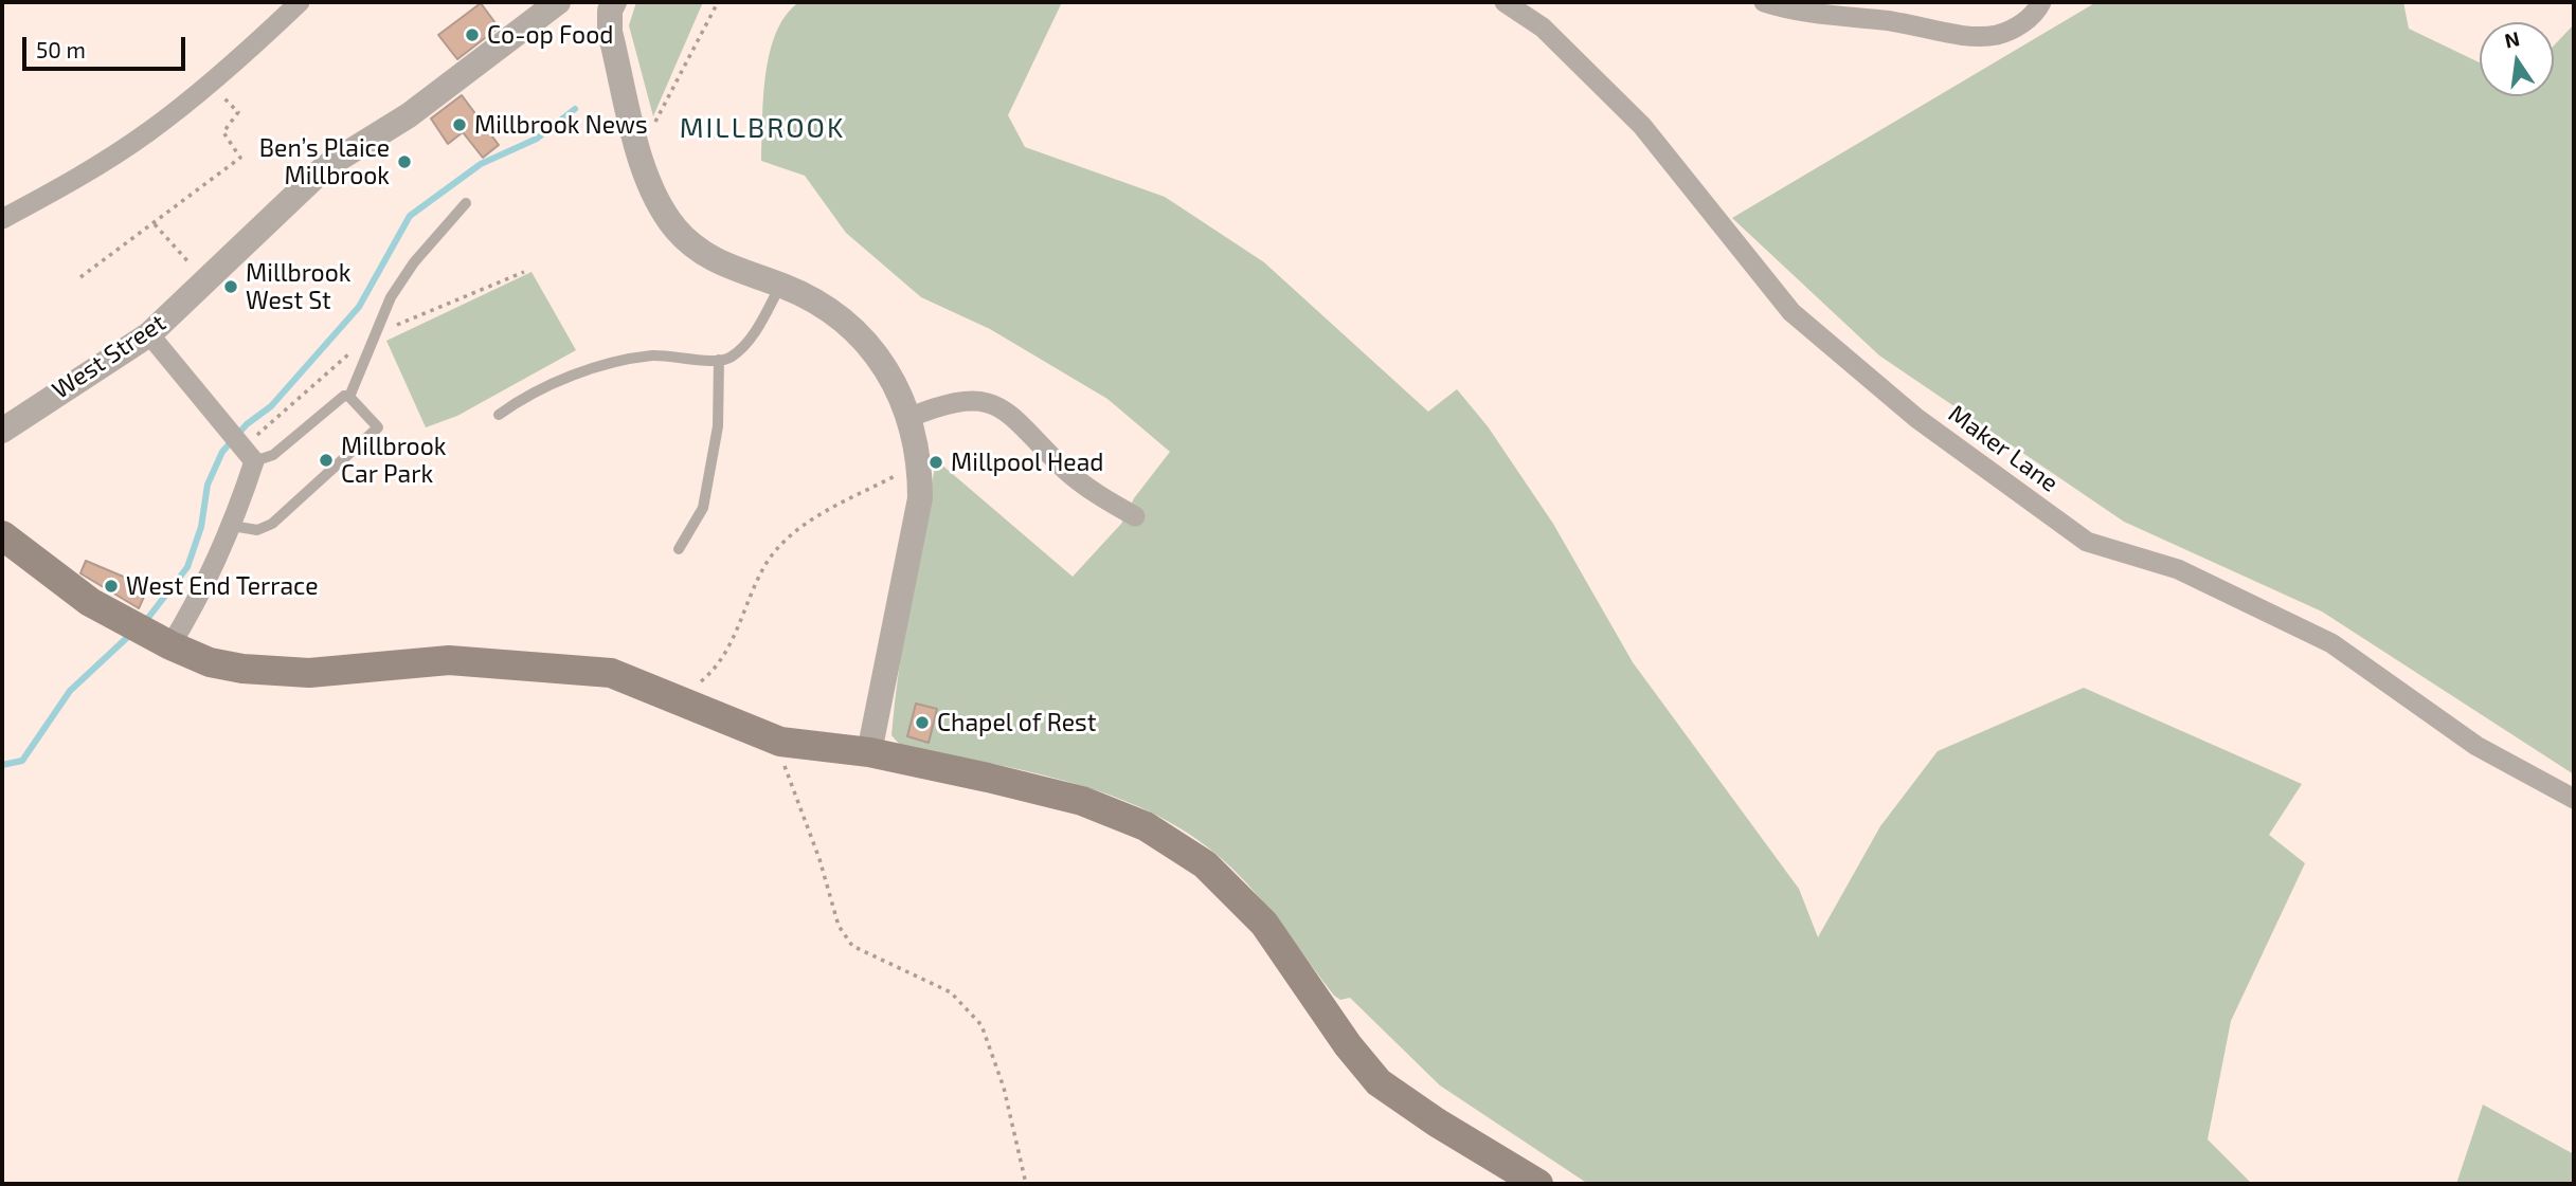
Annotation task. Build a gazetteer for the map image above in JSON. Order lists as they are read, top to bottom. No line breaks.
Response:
{"streets":{"street":["West Street","Maker Lane"]},"districts":["MILLBROOK"],"places":["Co-op Food","Millbrook News","Ben’s Plaice Millbrook","Millbrook West St","Millbrook Car Park","Millpool Head","West End Terrace","Chapel of Rest"],"scale_bar":"50 m","north":"top"}
